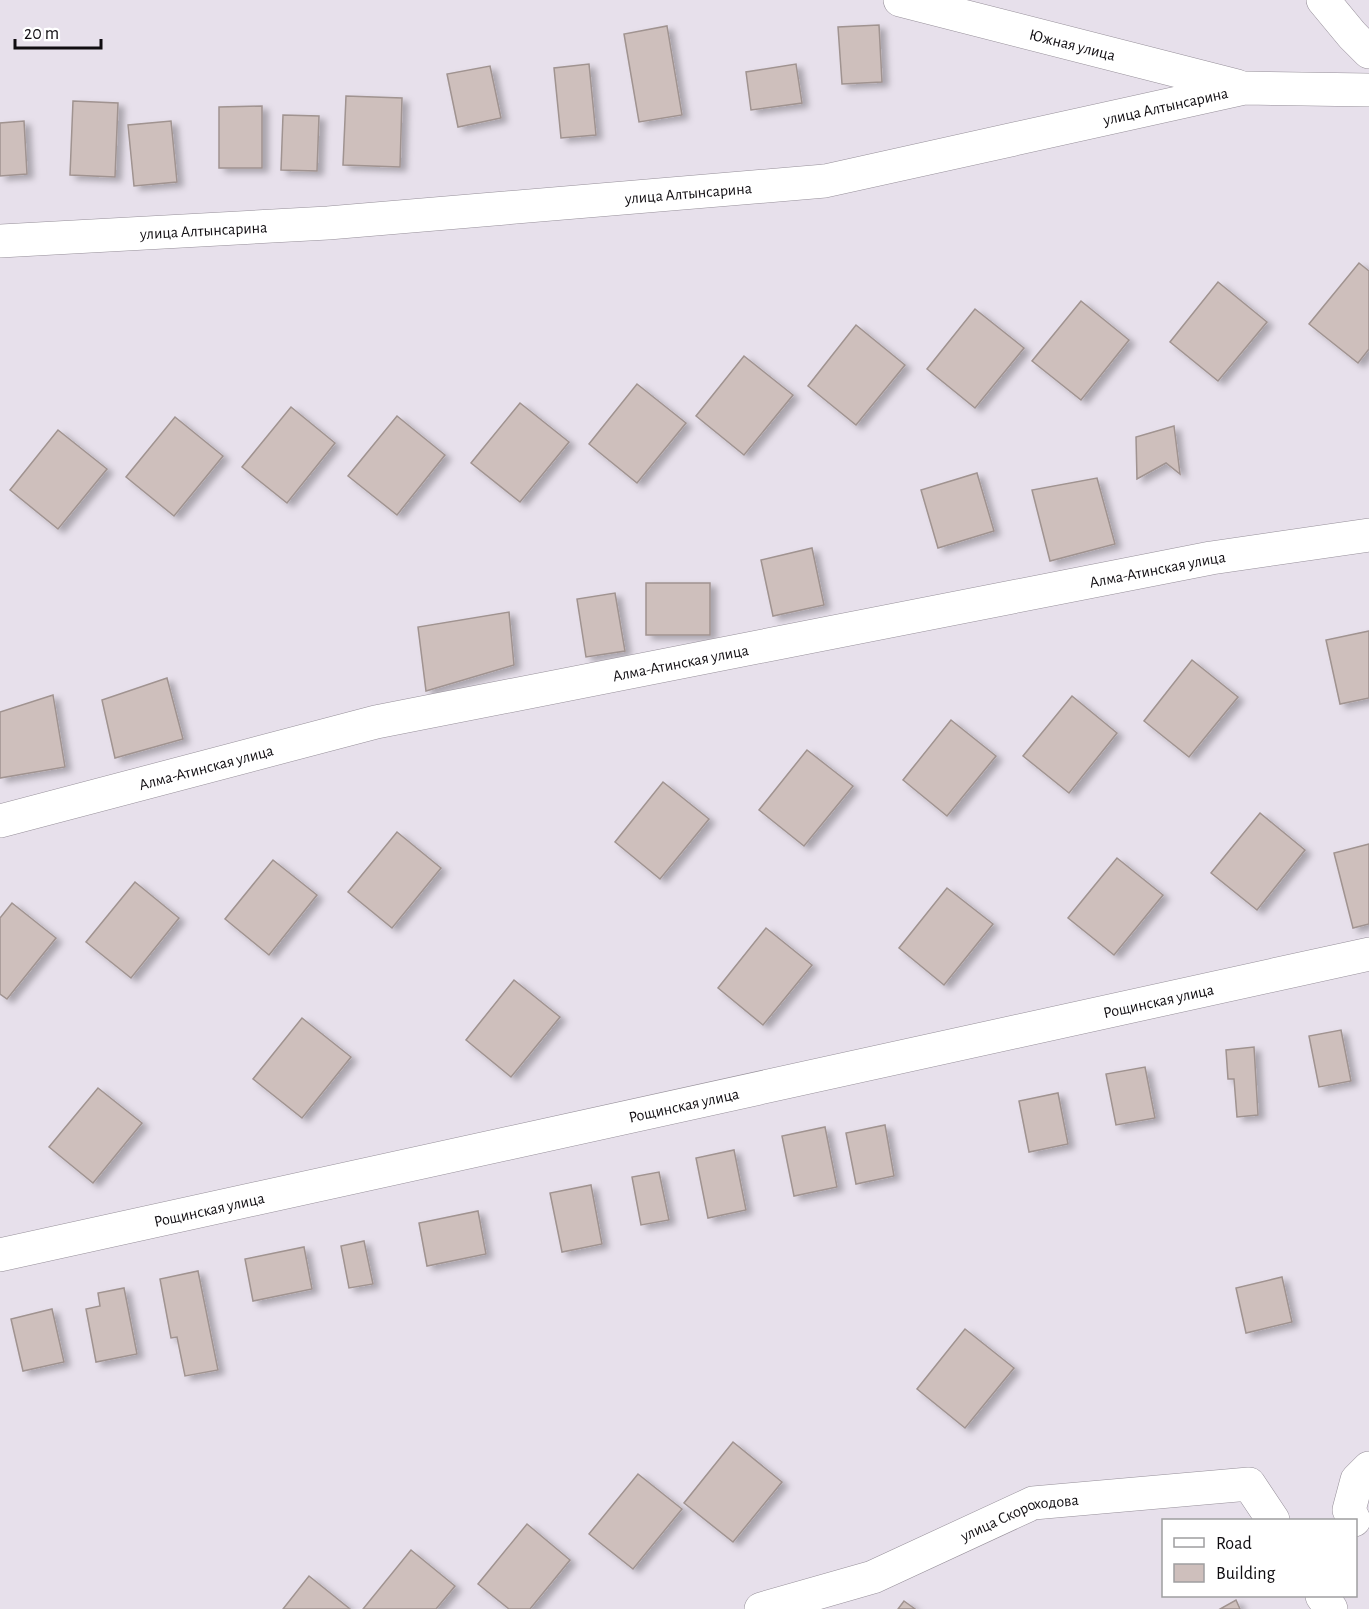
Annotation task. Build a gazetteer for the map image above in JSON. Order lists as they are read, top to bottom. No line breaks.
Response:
{"streets":{"street":["Южная улица","улица Алтынсарина","Алма-Атинская улица","Рощинская улица","улица Скороходова"]},"crossings":[["Южная улица","улица Алтынсарина"]],"legend":["Road","Building"],"scale_bar":"20 m"}
